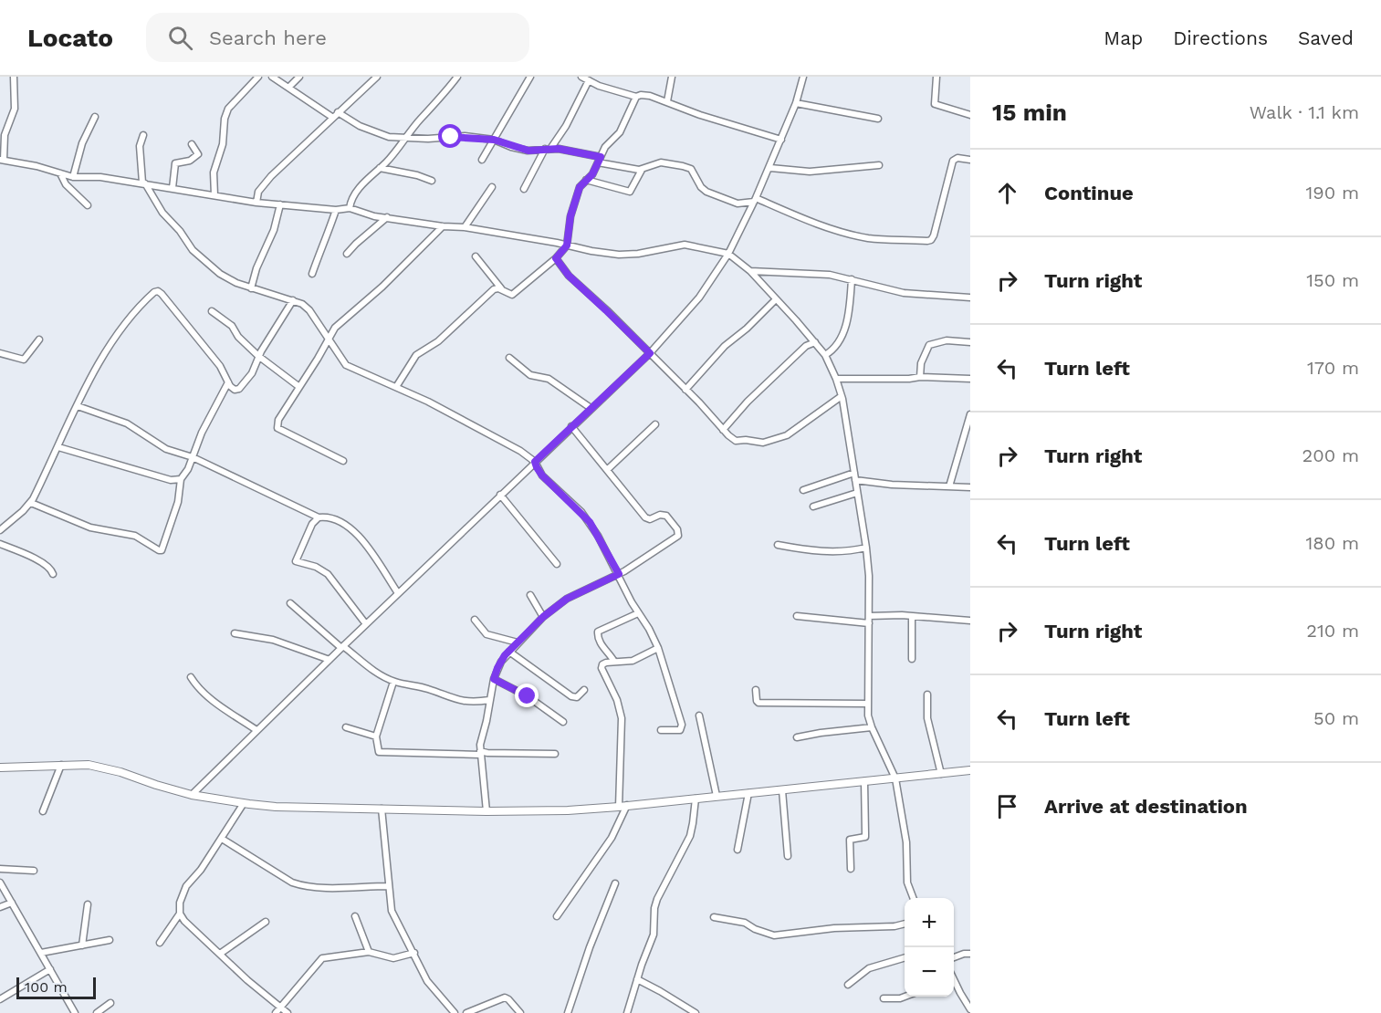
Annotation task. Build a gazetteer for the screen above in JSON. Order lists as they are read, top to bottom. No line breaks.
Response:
{"scale_bar":"100 m","page":{"header":"Locato","search":"Search here","nav":["Map","Directions","Saved"],"heading":["15 min","Walk · 1.1 km"],"list":[["Continue","190 m"],["Turn right","150 m"],["Turn left","170 m"],["Turn right","200 m"],["Turn left","180 m"],["Turn right","210 m"],["Turn left","50 m"],"Arrive at destination"],"map_buttons":["+","−"],"scale":"100 m"}}
